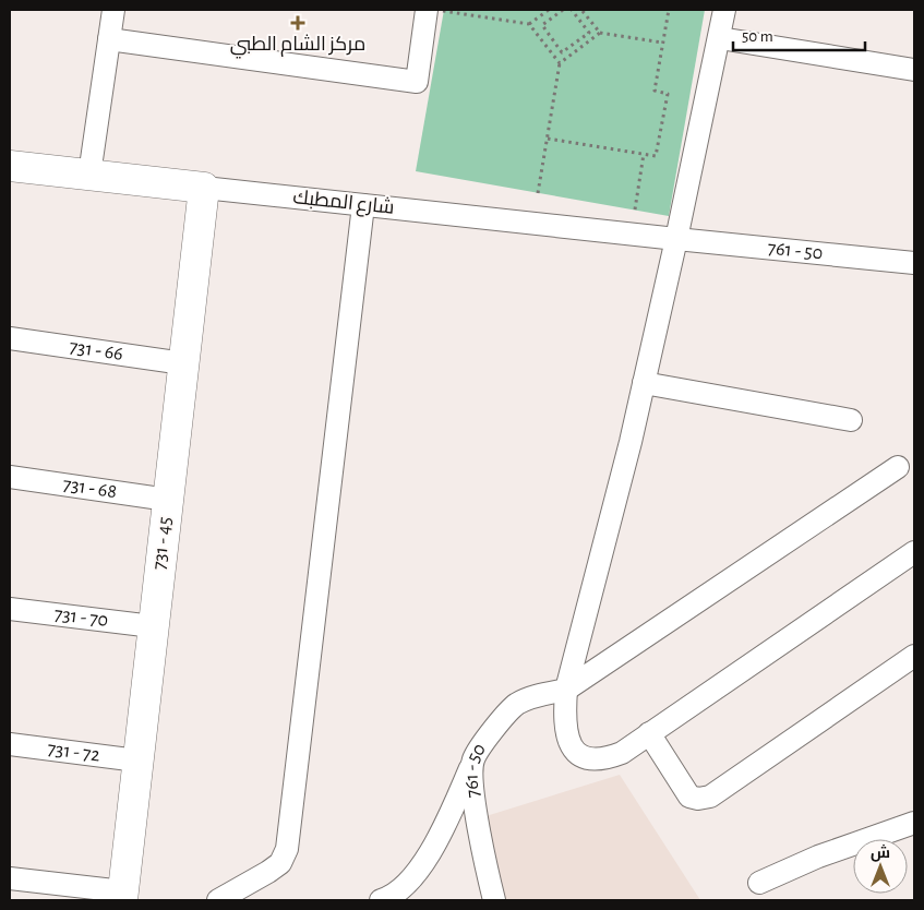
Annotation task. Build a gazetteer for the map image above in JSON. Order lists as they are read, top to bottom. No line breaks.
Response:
{"streets":{"street":["شارع المطبك","761 - 50","731 - 66","731 - 68","731 - 45","731 - 70","731 - 72"]},"crossings":[["شارع المطبك","761 - 50"],["شارع المطبك","731 - 45"],["731 - 66","731 - 45"],["731 - 68","731 - 45"],["731 - 45","731 - 70"],["731 - 45","731 - 72"]],"places":{"health":["مركز الشام الطبي"]},"scale_bar":"50 m","north":"top"}
